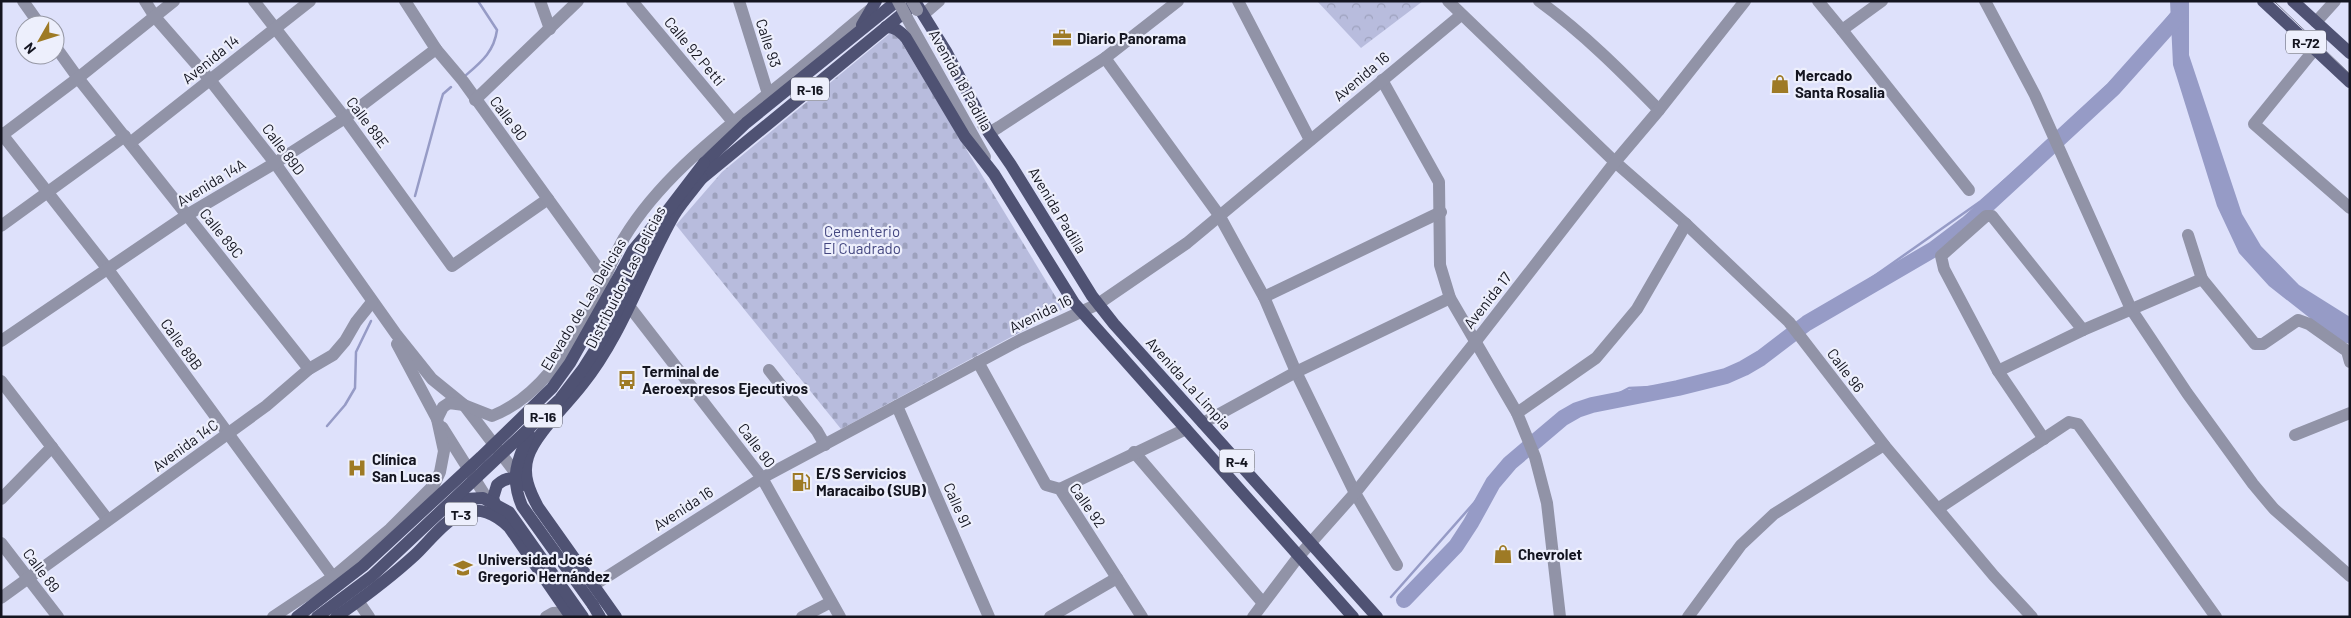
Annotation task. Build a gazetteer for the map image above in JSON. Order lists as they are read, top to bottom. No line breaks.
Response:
{"streets":{"main road":["R-72","R-16","Avenida Padilla","Distribuidor Las Delicias","Elevado de Las Delicias","Avenida La Limpia","R-4","T-3"],"street":["Calle 93","Calle 92 Petti","Avenida 14","Avenida 16","Avenida 18 Padilla","Calle 90","Calle 89E","Calle 89D","Avenida 14A","Calle 89C","Avenida 17","Calle 89B","Calle 96","Avenida 14C","Calle 91","Calle 92","Calle 89"]},"crossings":[["Calle 93","R-16"],["Calle 92 Petti","R-16"],["Calle 92 Petti","Distribuidor Las Delicias"],["Avenida 14","Calle 89E"],["Avenida 14","Calle 89D"],["Avenida 14","Calle 89C"],["Avenida 14","Calle 89B"],["Avenida 16","Calle 90"],["Avenida 16","Avenida Padilla"],["Avenida 16","Distribuidor Las Delicias"],["Avenida 16","Calle 96"],["Avenida 16","Avenida La Limpia"],["Avenida 16","R-4"],["Avenida 16","Calle 91"],["Avenida 16","Calle 92"],["Avenida 18 Padilla","R-16"],["Avenida 18 Padilla","Avenida Padilla"],["Avenida 18 Padilla","R-4"],["R-16","Avenida Padilla"],["R-16","Distribuidor Las Delicias"],["R-16","Elevado de Las Delicias"],["Calle 90","Calle 89E"],["Calle 90","Avenida 14A"],["Calle 90","Distribuidor Las Delicias"],["Calle 89E","Avenida 14A"],["Calle 89D","Avenida 14A"],["Calle 89D","Distribuidor Las Delicias"],["Calle 89D","Avenida 14C"],["Avenida 14A","Calle 89C"],["Avenida 14A","Calle 89B"],["Avenida Padilla","Avenida La Limpia"],["Calle 89C","Avenida 14C"],["Distribuidor Las Delicias","Elevado de Las Delicias"],["Avenida 17","Calle 96"],["Avenida 17","Avenida La Limpia"],["Avenida 17","R-4"],["Calle 89B","Avenida 14C"],["Avenida 14C","Calle 89"]],"parks":["Cementerio El Cuadrado"],"places":{"office":["Diario Panorama"],"shop":["Mercado Santa Rosalia","Chevrolet"],"bus stop":["Terminal de Aeroexpresos Ejecutivos"],"hospital":["Clínica San Lucas"],"fuel station":["E/S Servicios Maracaibo (SUB)"],"school or university":["Universidad José Gregorio Hernández"]},"north":"bottom left"}
